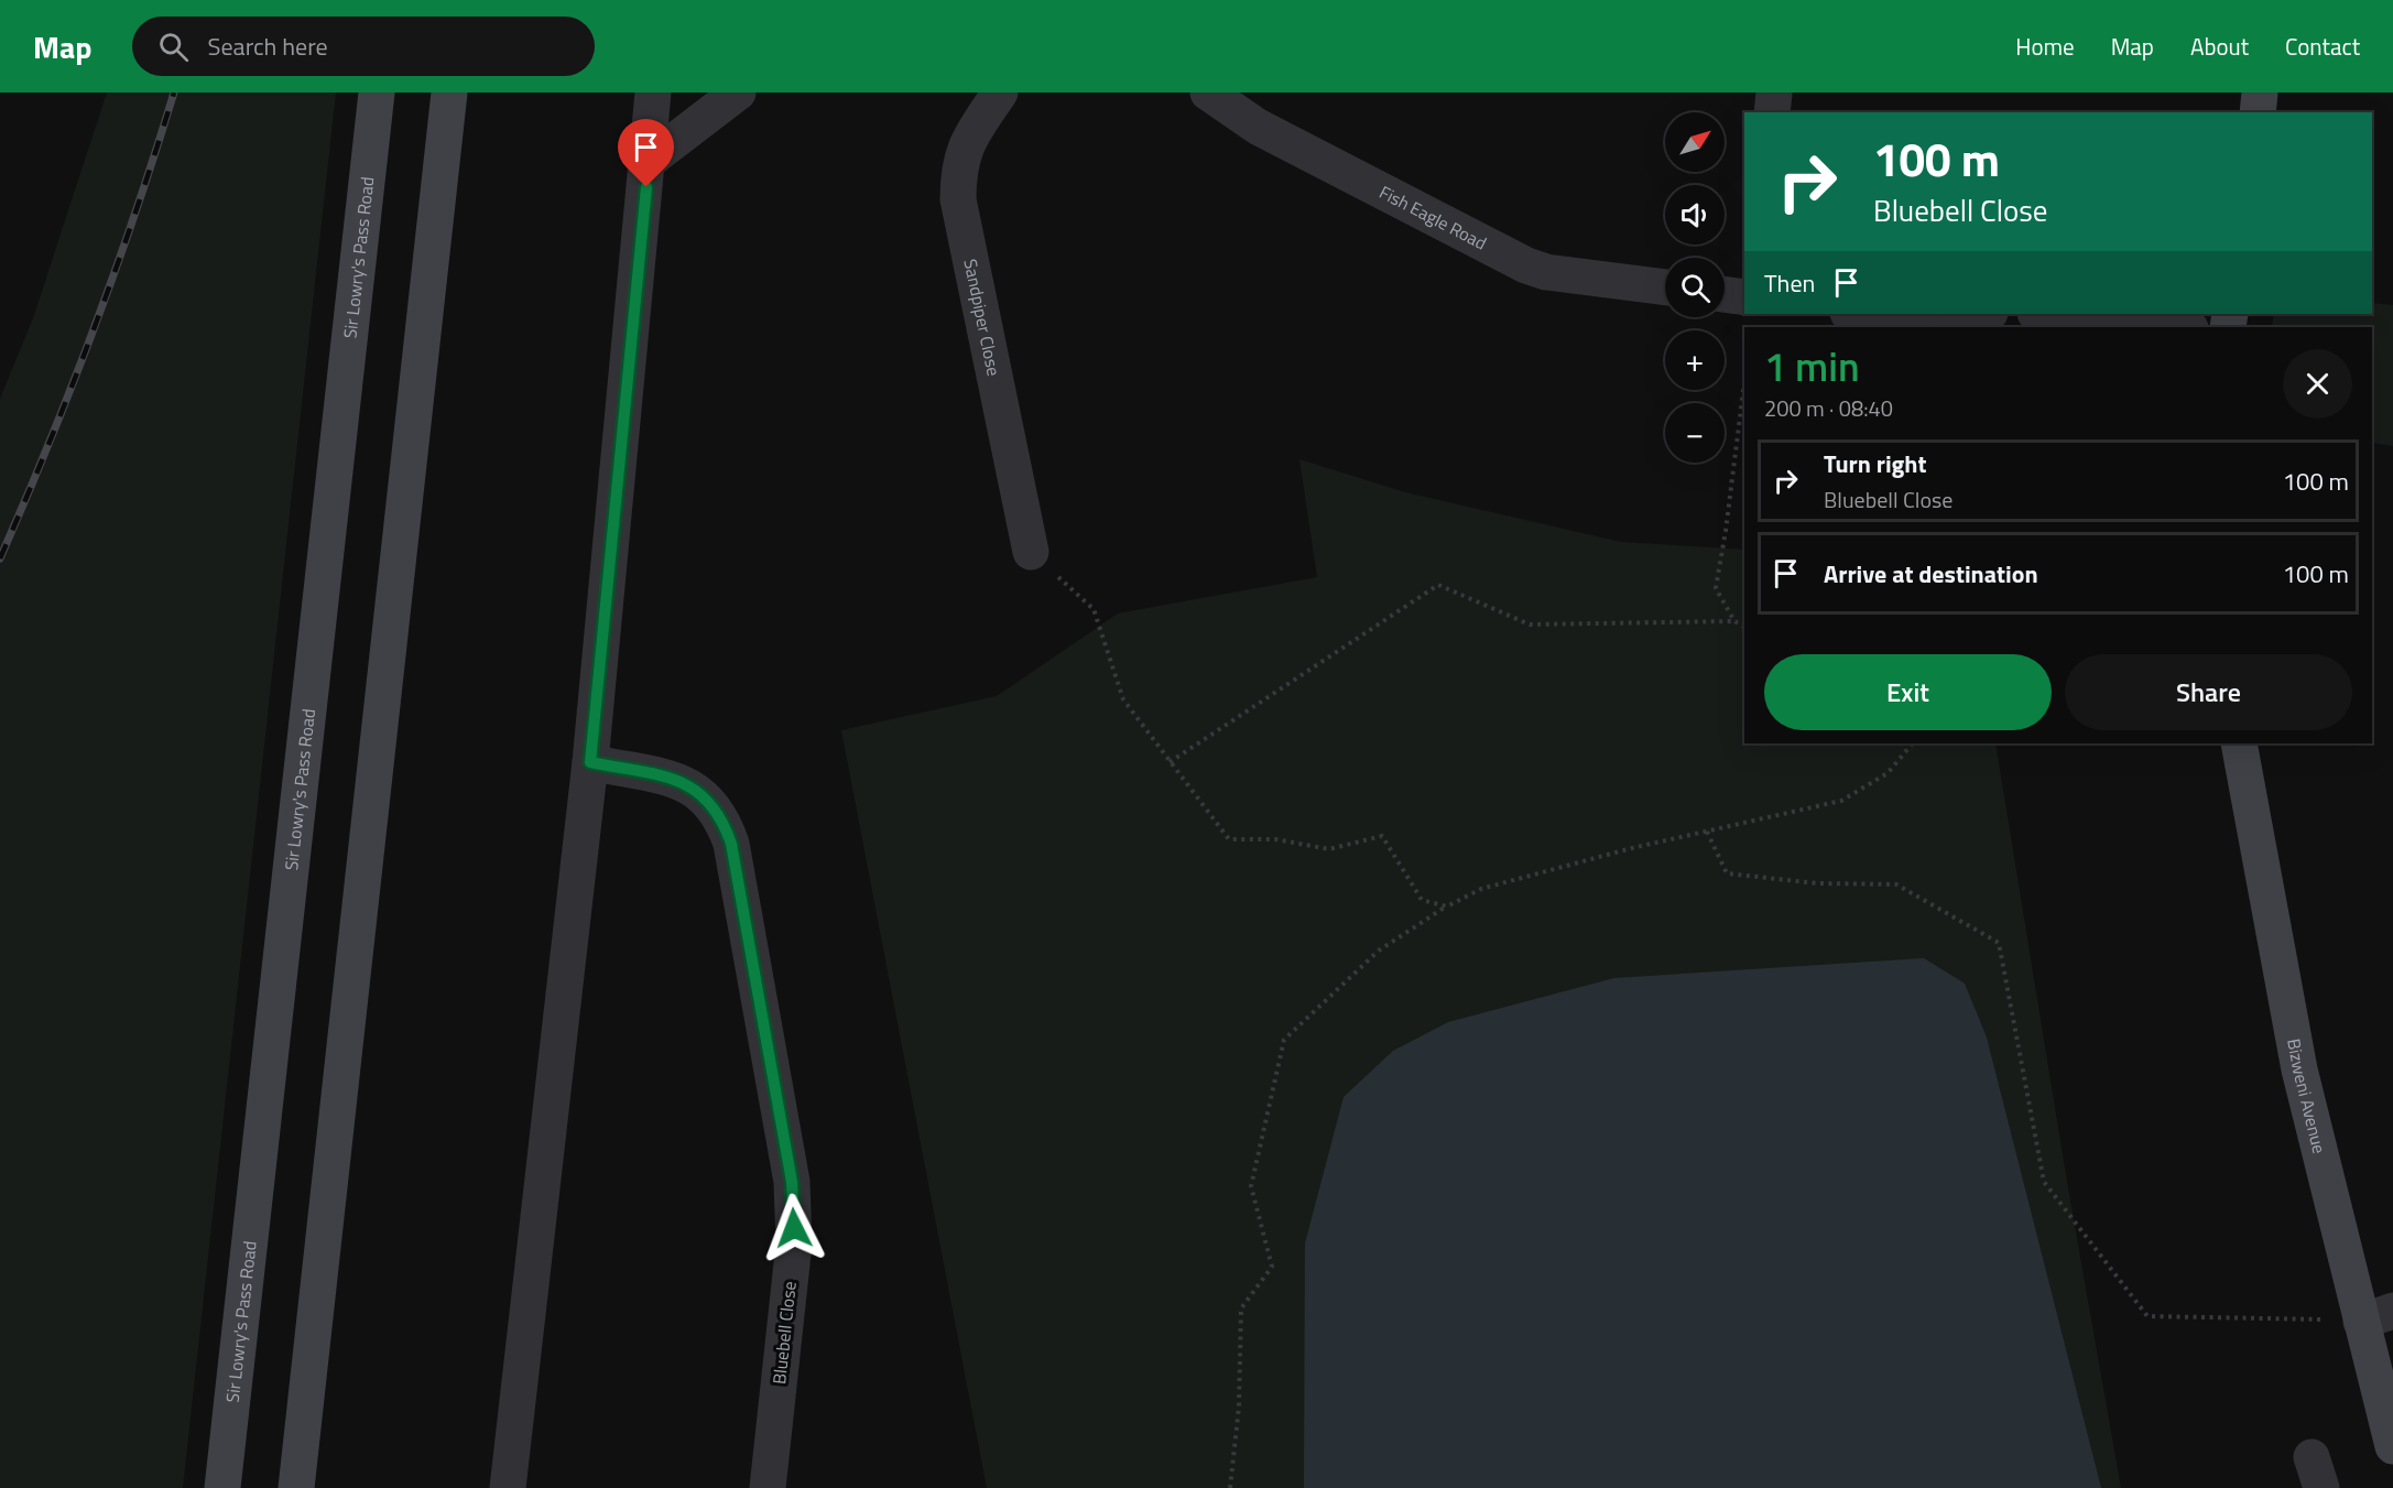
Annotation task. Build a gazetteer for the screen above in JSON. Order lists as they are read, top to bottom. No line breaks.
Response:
{"streets":{"main road":["Sir Lowry's Pass Road","Bizweni Avenue"],"street":["Fish Eagle Road","Sandpiper Close","Bluebell Close"]},"north":"top right","page":{"header":"Map","search":"Search here","nav":["Home","Map","About","Contact"],"map_buttons":["+","−"],"turn":["100 m","Bluebell Close"],"then":"Then","heading":["1 min","200 m · 08:40"],"list":[{"name":"Turn right","note":"Bluebell Close","value":"100 m"},{"name":"Arrive at destination","value":"100 m"}],"buttons":["Exit","Share"]}}
